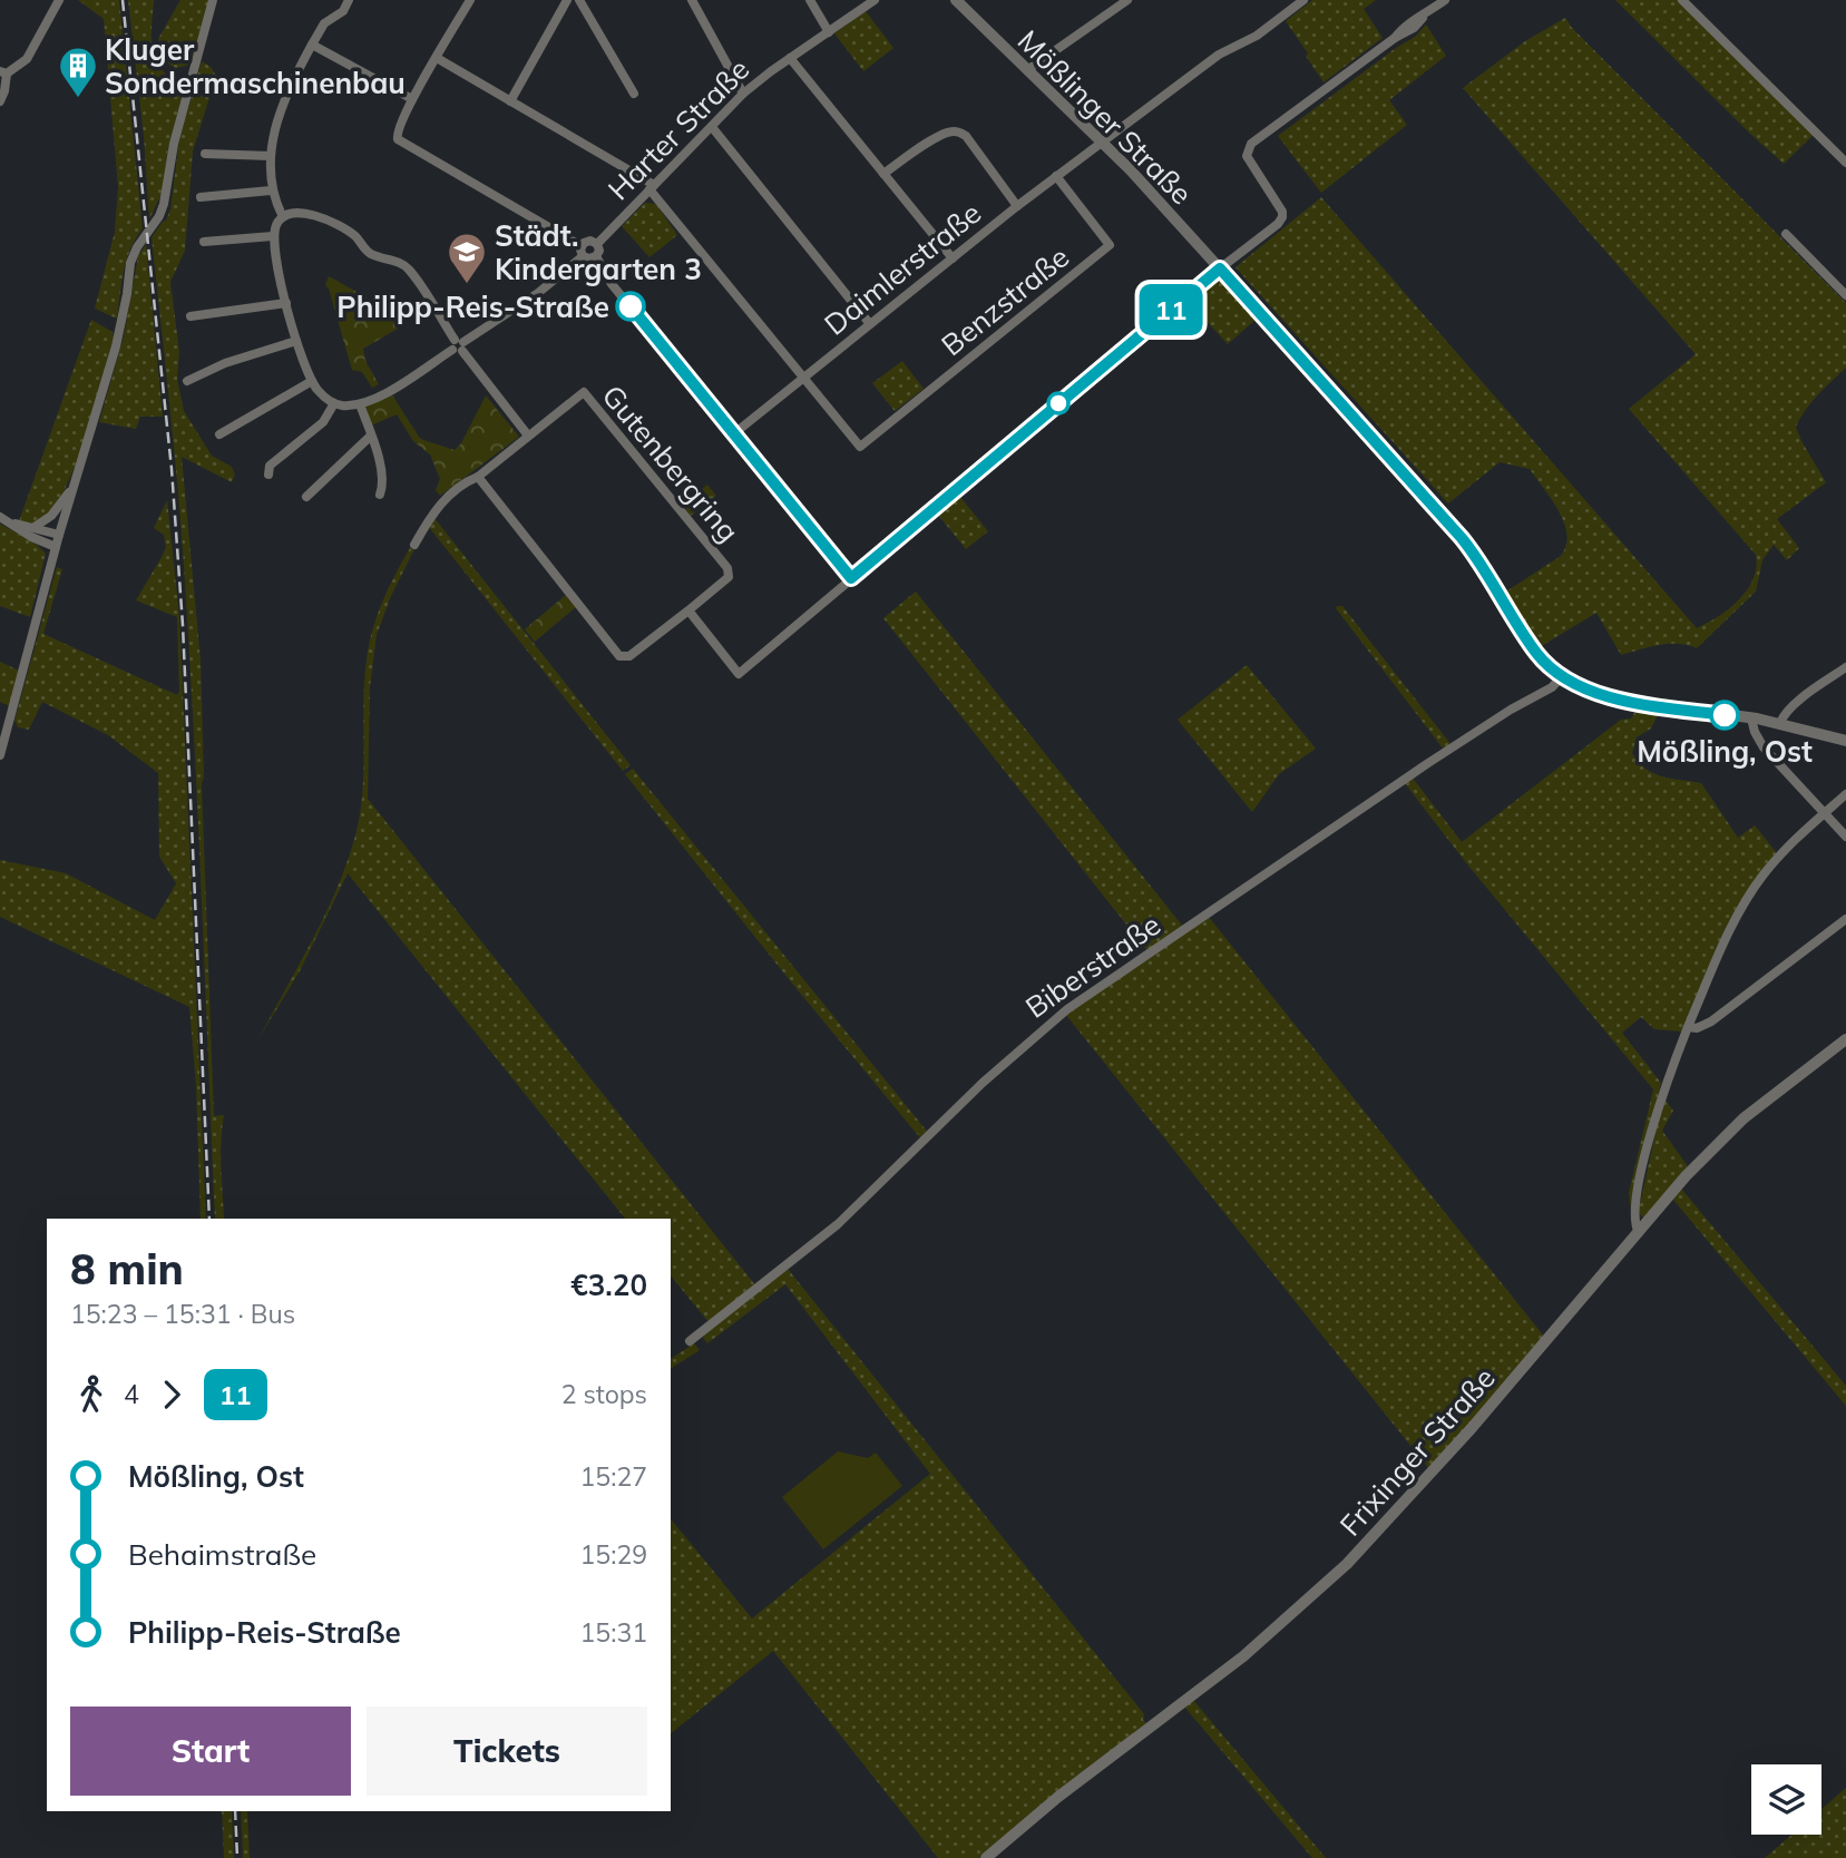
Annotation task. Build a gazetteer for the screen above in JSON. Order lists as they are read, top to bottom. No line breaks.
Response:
{"streets":{"street":["Mößlinger Straße","Harter Straße","Daimlerstraße","Benzstraße","Gutenbergring","Biberstraße","Frixinger Straße"]},"crossings":[["Mößlinger Straße","Daimlerstraße"],["Mößlinger Straße","Biberstraße"],["Daimlerstraße","Benzstraße"]],"places":{"building":["Kluger Sondermaschinenbau"],"school or university":["Städt. Kindergarten 3"],"other":["Philipp-Reis-Straße","Mößling, Ost"]},"lines":["bus line 11"],"page":{"on_map":"11","heading":["8 min","15:23 – 15:31 · Bus","€3.20"],"legs":["4","11","2 stops"],"list":[{"name":"Mößling, Ost","value":"15:27"},{"name":"Behaimstraße","value":"15:29"},{"name":"Philipp-Reis-Straße","value":"15:31"}],"buttons":["Start","Tickets"]}}
